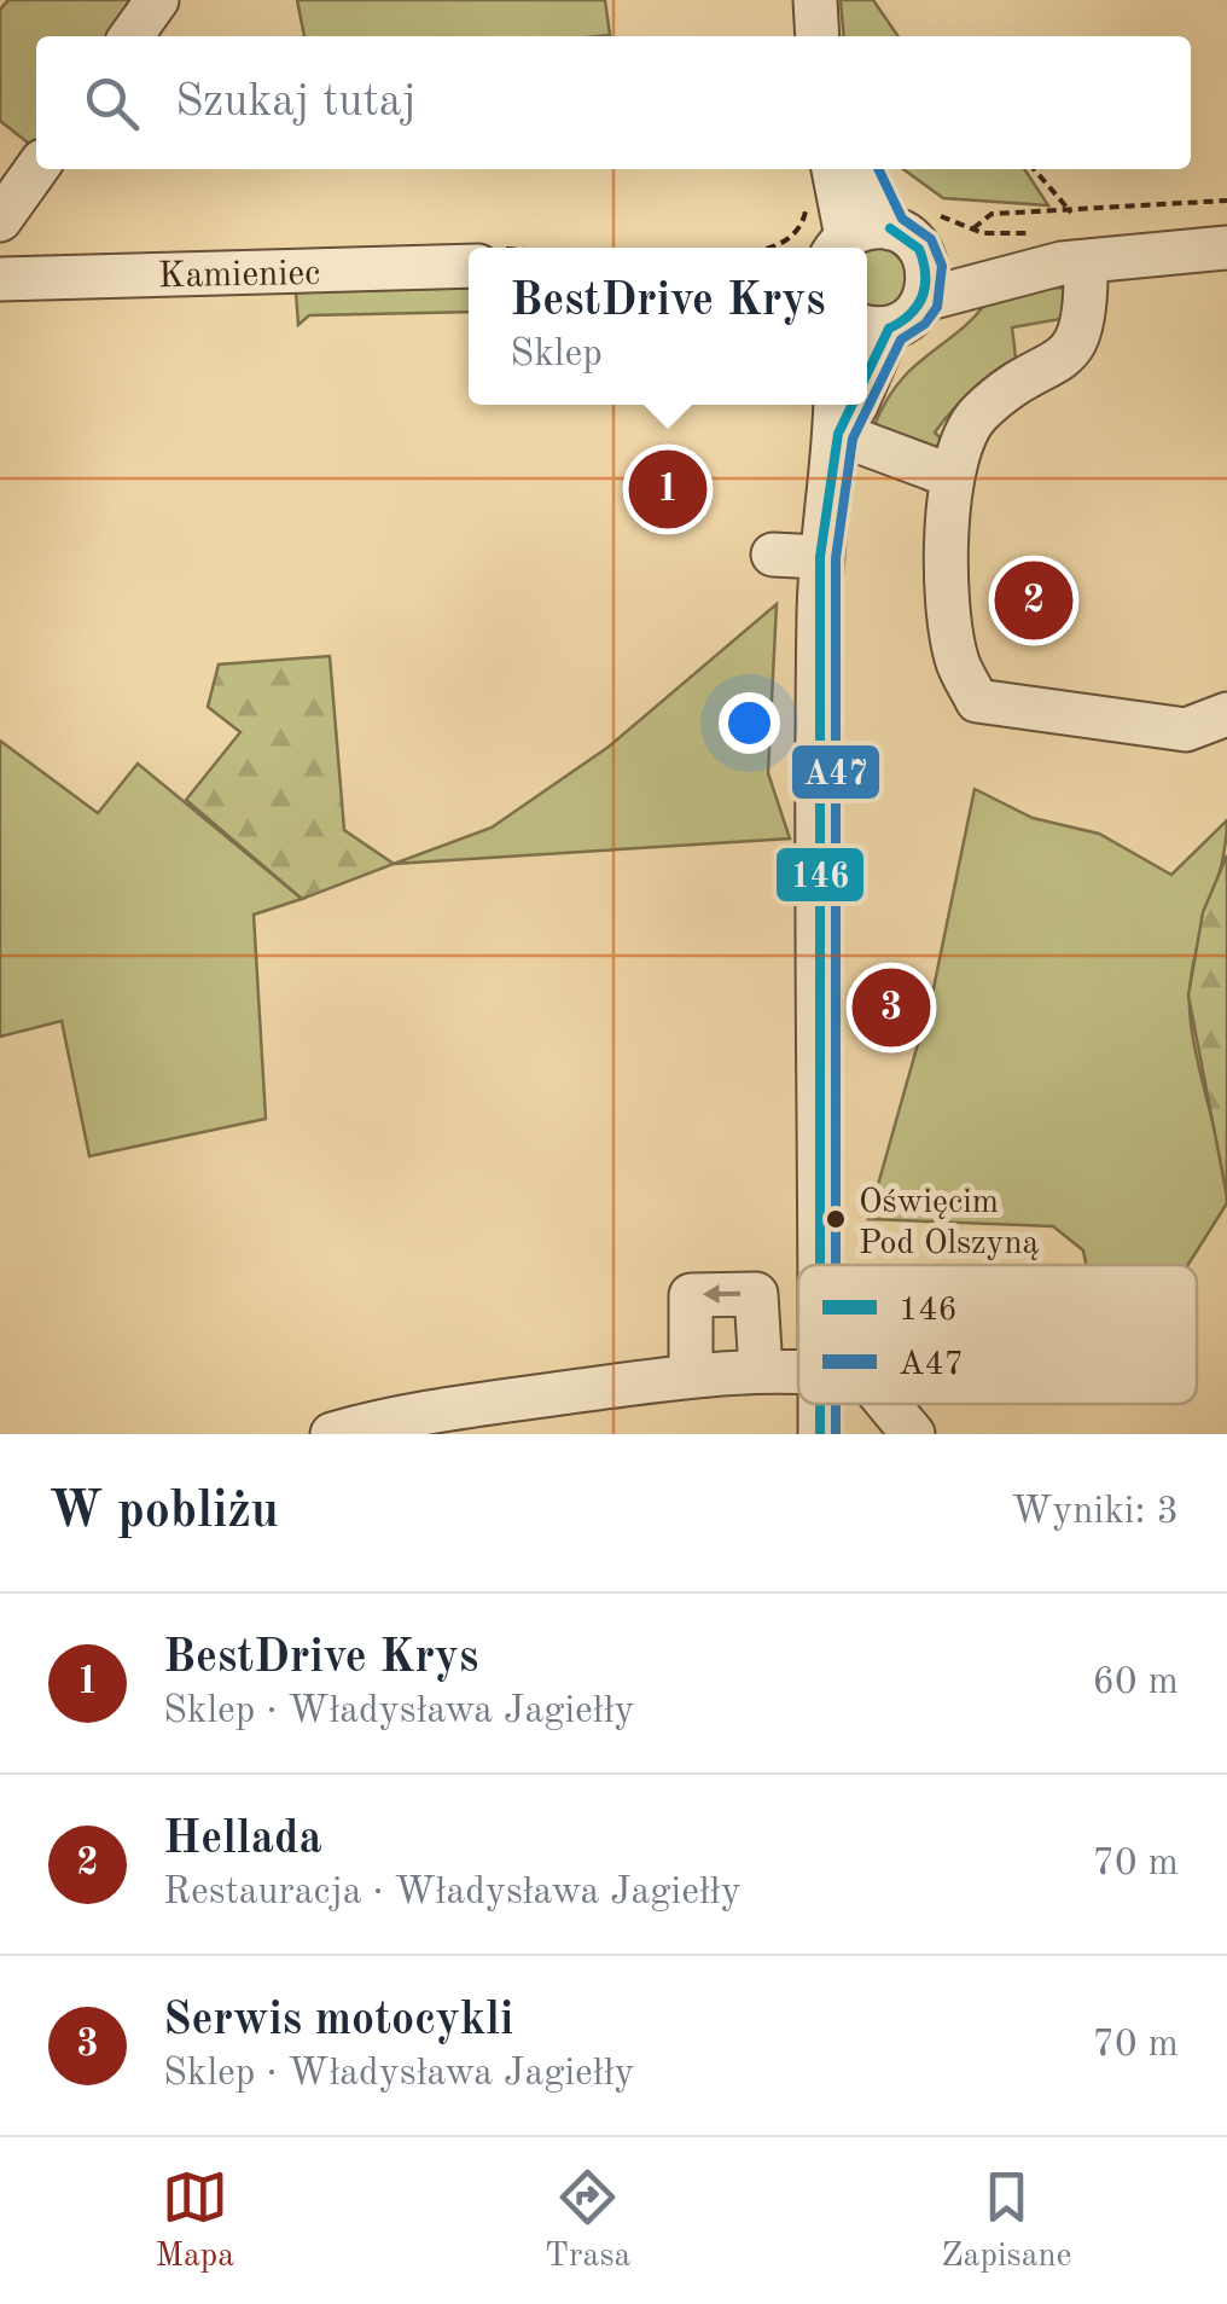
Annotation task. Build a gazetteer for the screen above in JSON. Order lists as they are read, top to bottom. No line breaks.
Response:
{"streets":{"street":["Kamieniec"]},"places":["Oświęcim Pod Olszyną"],"lines":["transit line A47","transit line 146"],"legend":["146","A47"],"page":{"search":"Szukaj tutaj","popup":["BestDrive Krys","Sklep"],"pins":["1","2","3"],"heading":["W pobliżu","Wyniki: 3"],"list":[{"mark":"1","name":"BestDrive Krys","note":"Sklep · Władysława Jagiełły","value":"60 m"},{"mark":"2","name":"Hellada","note":"Restauracja · Władysława Jagiełły","value":"70 m"},{"mark":"3","name":"Serwis motocykli","note":"Sklep · Władysława Jagiełły","value":"70 m"}],"nav":["Mapa","Trasa","Zapisane"]}}
